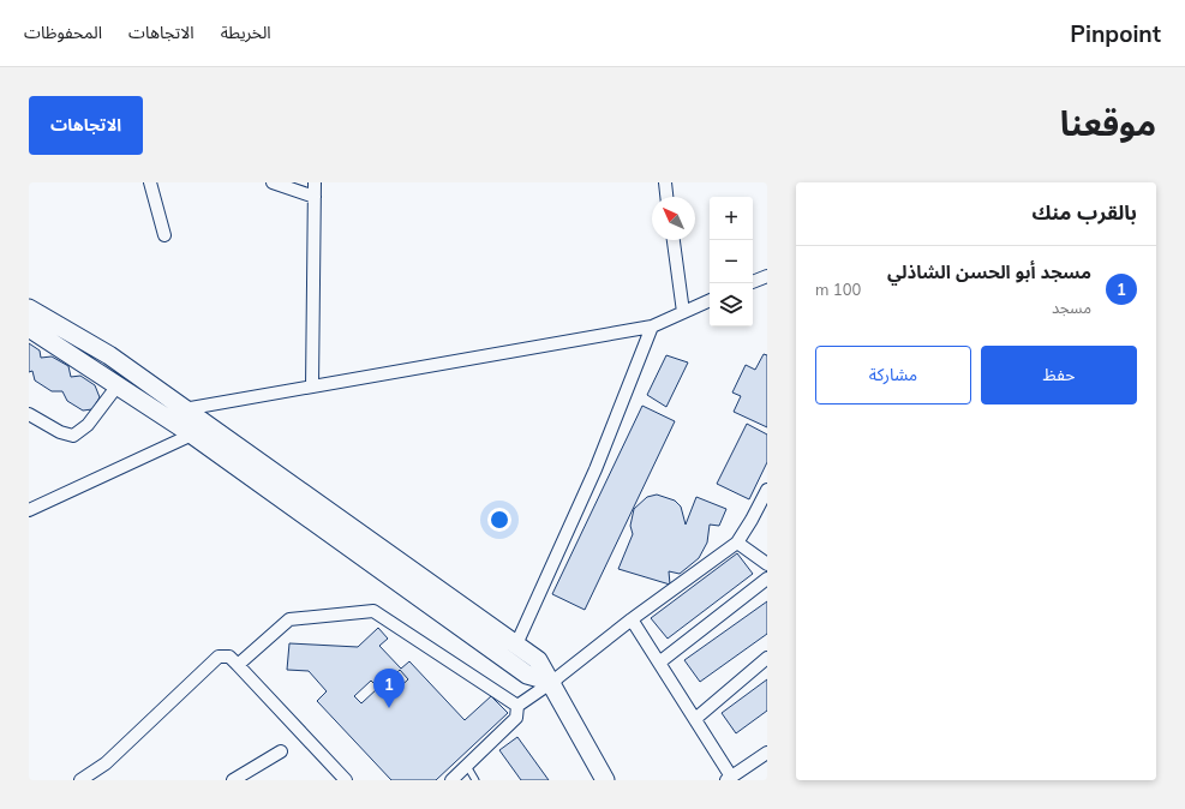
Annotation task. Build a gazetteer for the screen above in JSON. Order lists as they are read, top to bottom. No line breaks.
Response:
{"north":"top left","page":{"header":"Pinpoint","nav":["الخريطة","الاتجاهات","المحفوظات"],"title":"موقعنا","buttons":["الاتجاهات",["حفظ","مشاركة"]],"heading":"بالقرب منك","map_buttons":["+","−"],"list":[{"mark":"1","name":"مسجد أبو الحسن الشاذلي","note":"مسجد","value":"100 m"}],"pins":"1"}}
